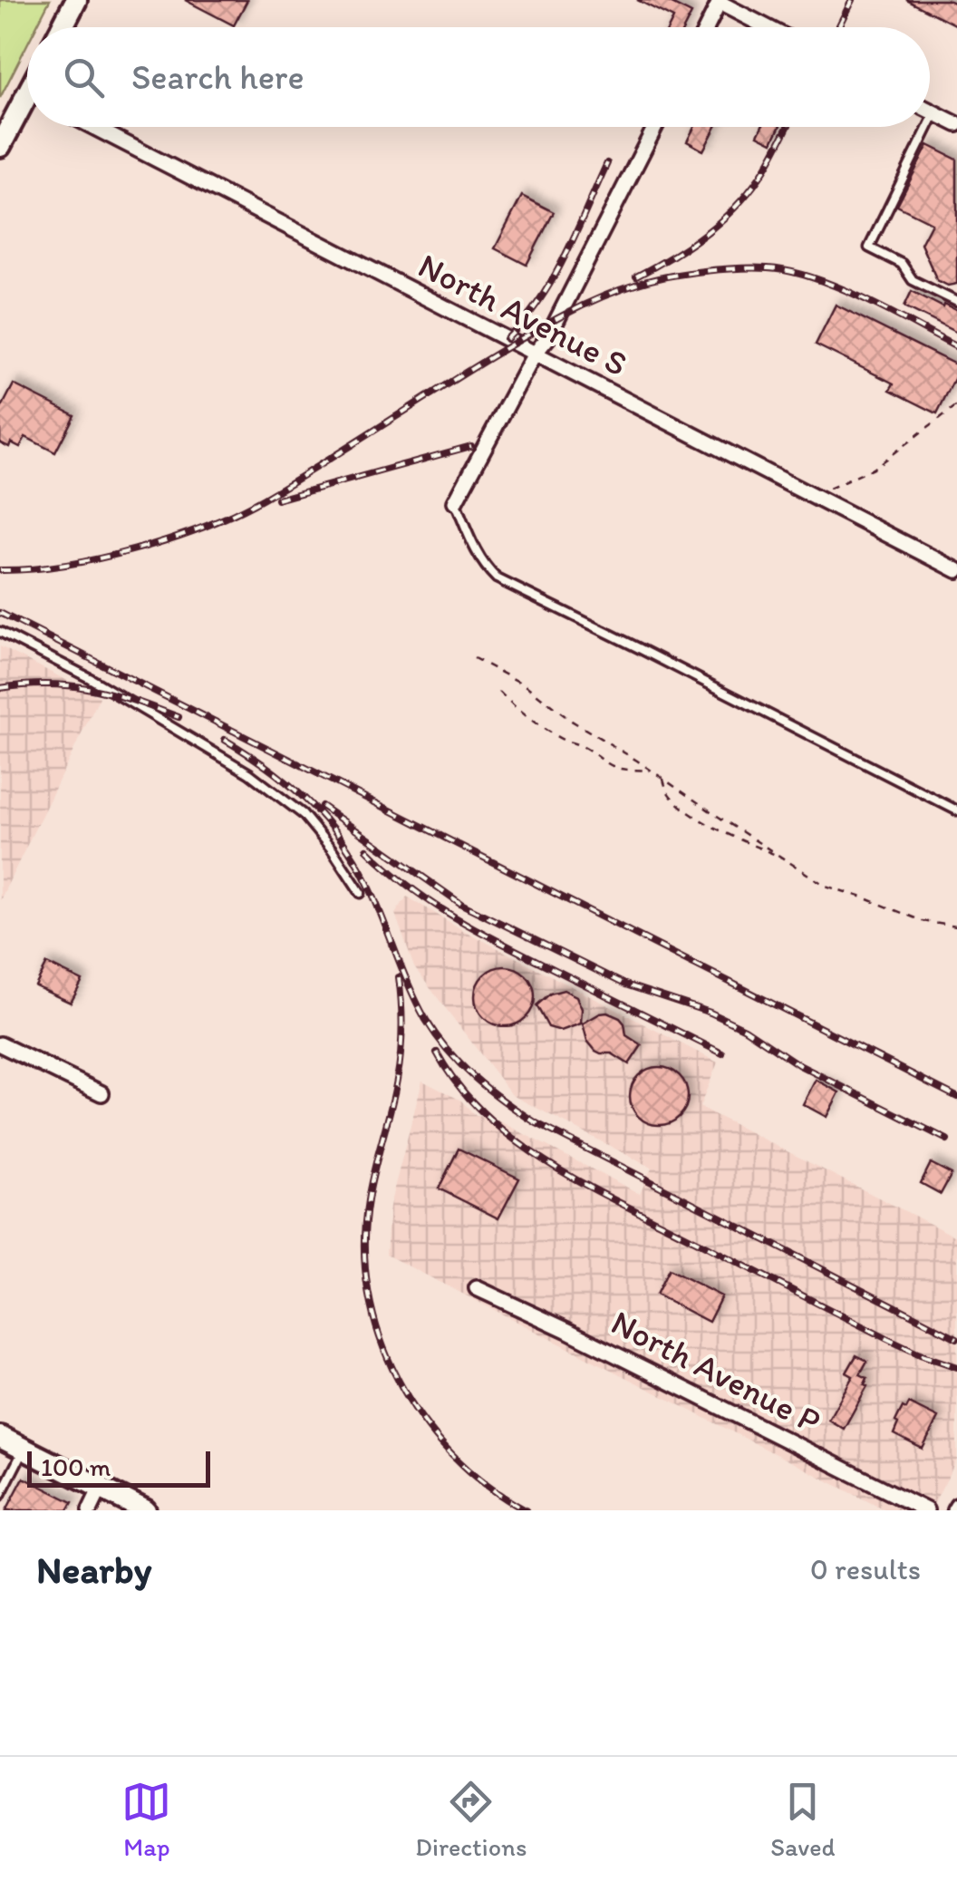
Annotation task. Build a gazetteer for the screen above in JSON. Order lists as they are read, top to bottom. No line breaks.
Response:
{"streets":{"street":["North Avenue S","North Avenue P"]},"scale_bar":"100 m","page":{"search":"Search here","scale":"100 m","heading":["Nearby","0 results"],"nav":["Map","Directions","Saved"]}}
